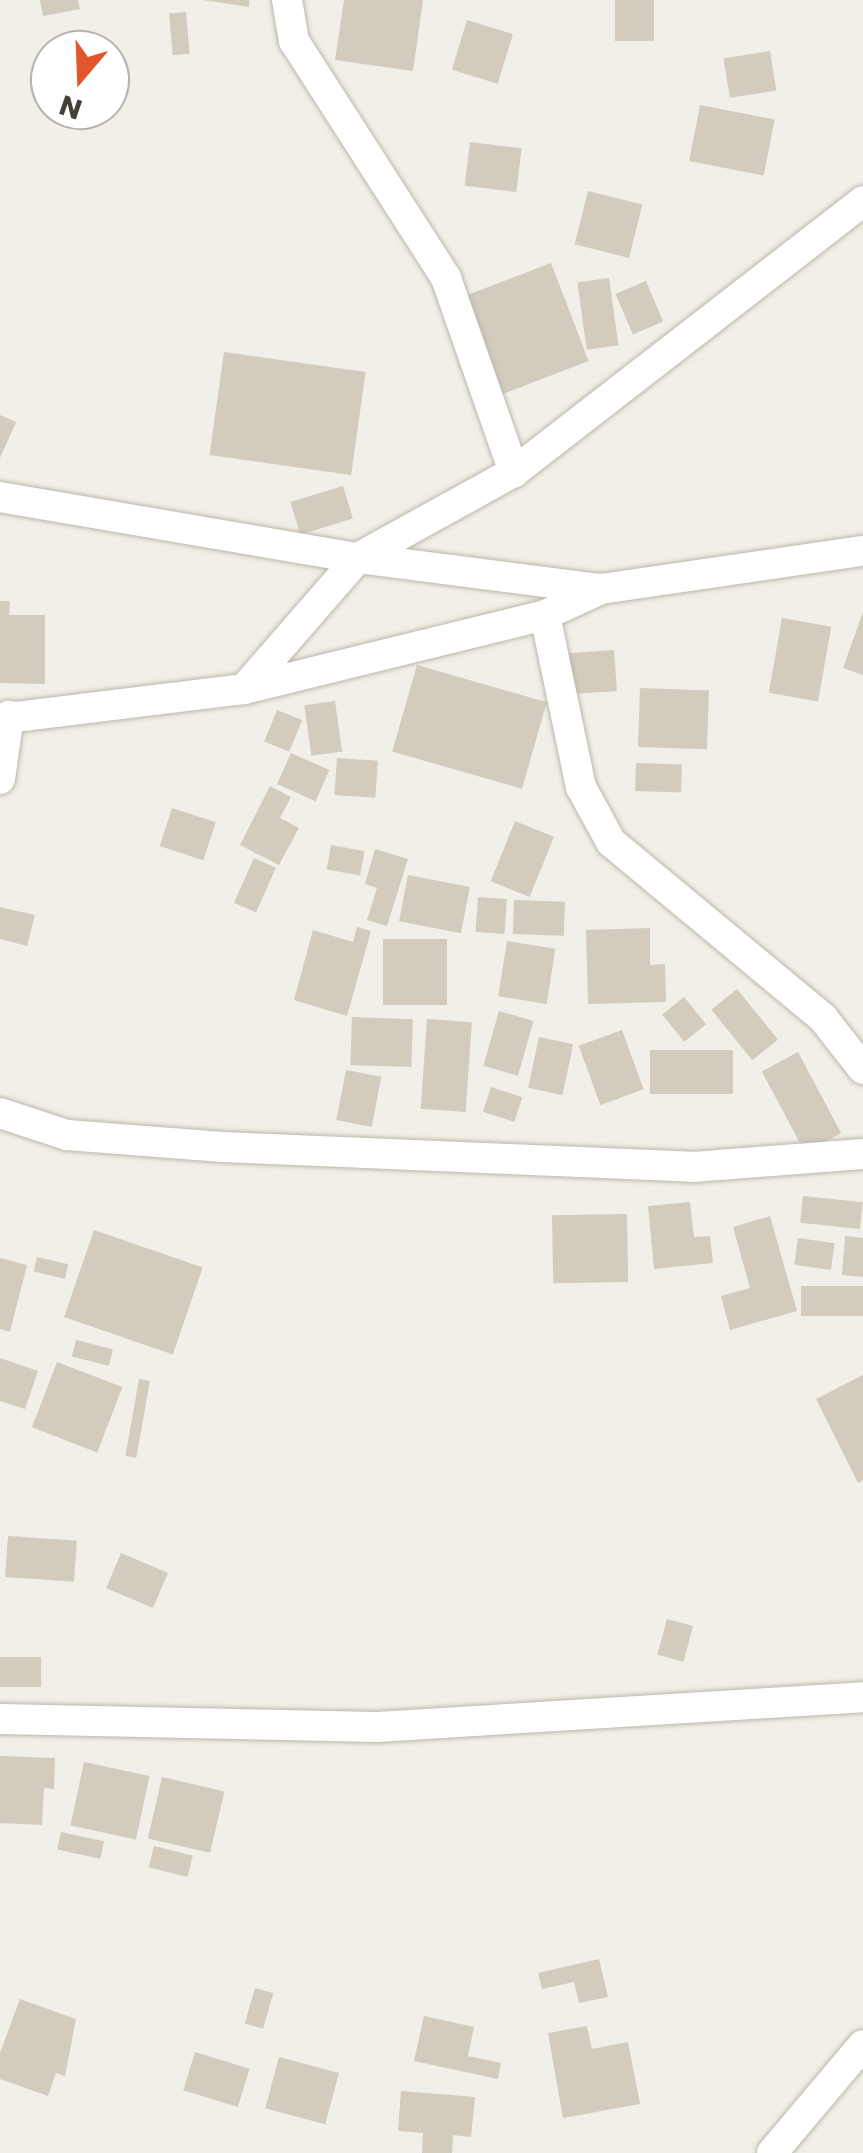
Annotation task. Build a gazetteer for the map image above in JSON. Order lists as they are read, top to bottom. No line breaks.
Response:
{"north":"bottom"}
